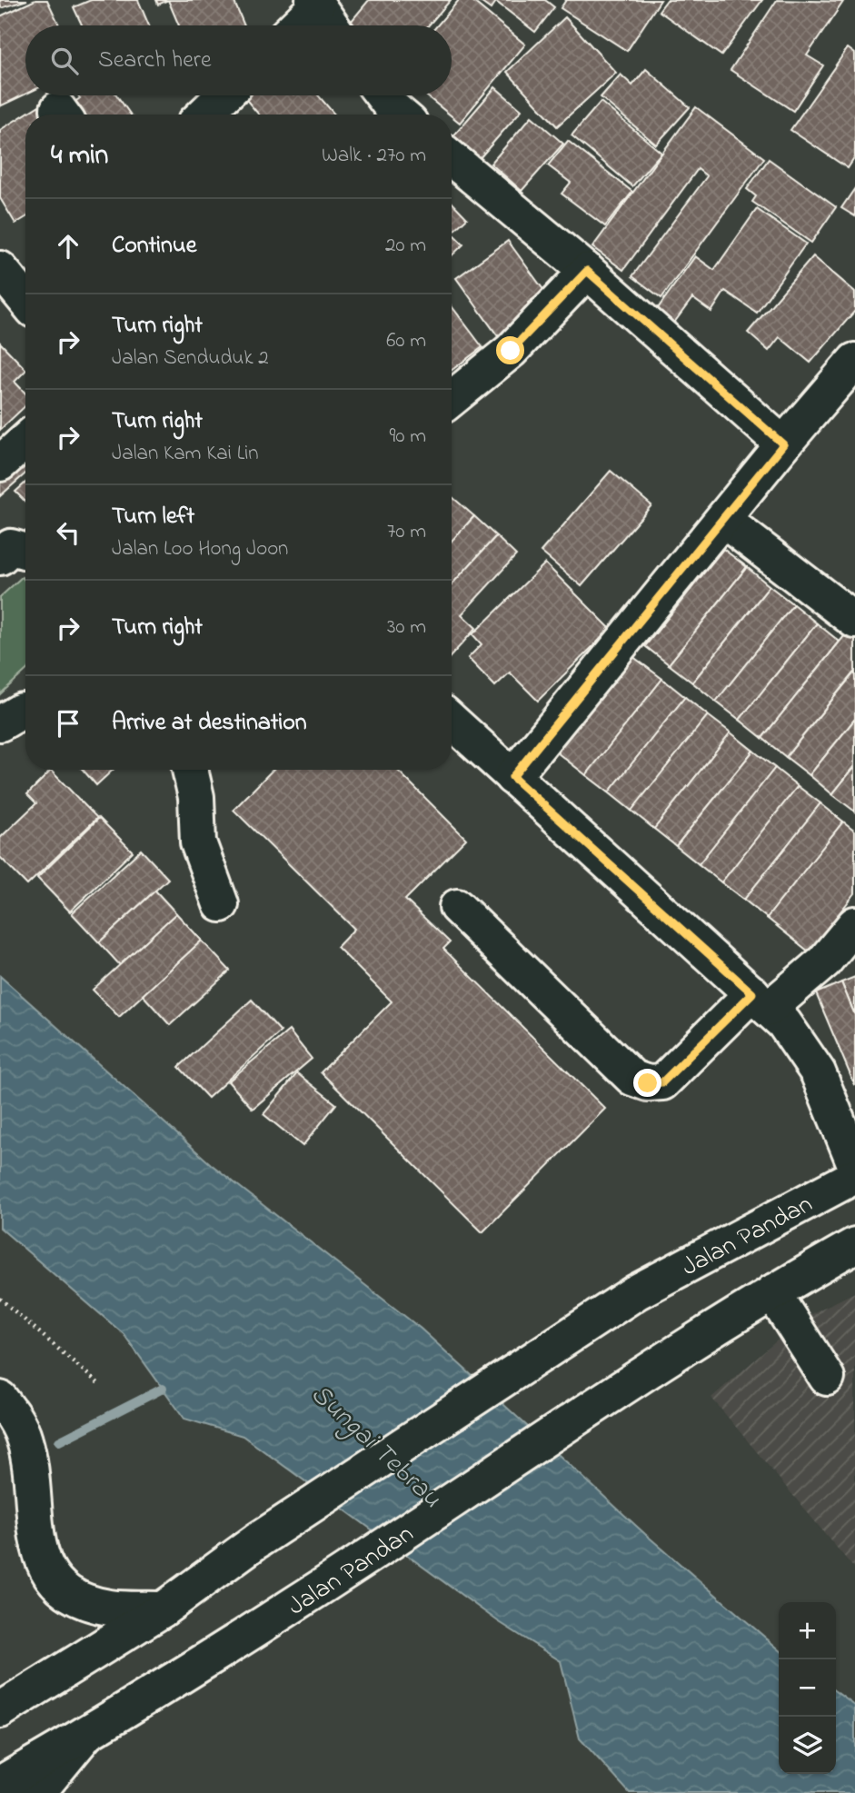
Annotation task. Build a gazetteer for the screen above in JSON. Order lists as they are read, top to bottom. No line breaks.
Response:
{"streets":{"main road":["Jalan Pandan"]},"water":["Sungai Tebrau"],"page":{"search":"Search here","heading":["4 min","Walk · 270 m"],"list":[["Continue","20 m"],["Turn right","Jalan Senduduk 2","60 m"],["Turn right","Jalan Kam Kai Lin","90 m"],["Turn left","Jalan Loo Hong Joon","70 m"],["Turn right","30 m"],"Arrive at destination"],"map_buttons":["+","−"]}}
